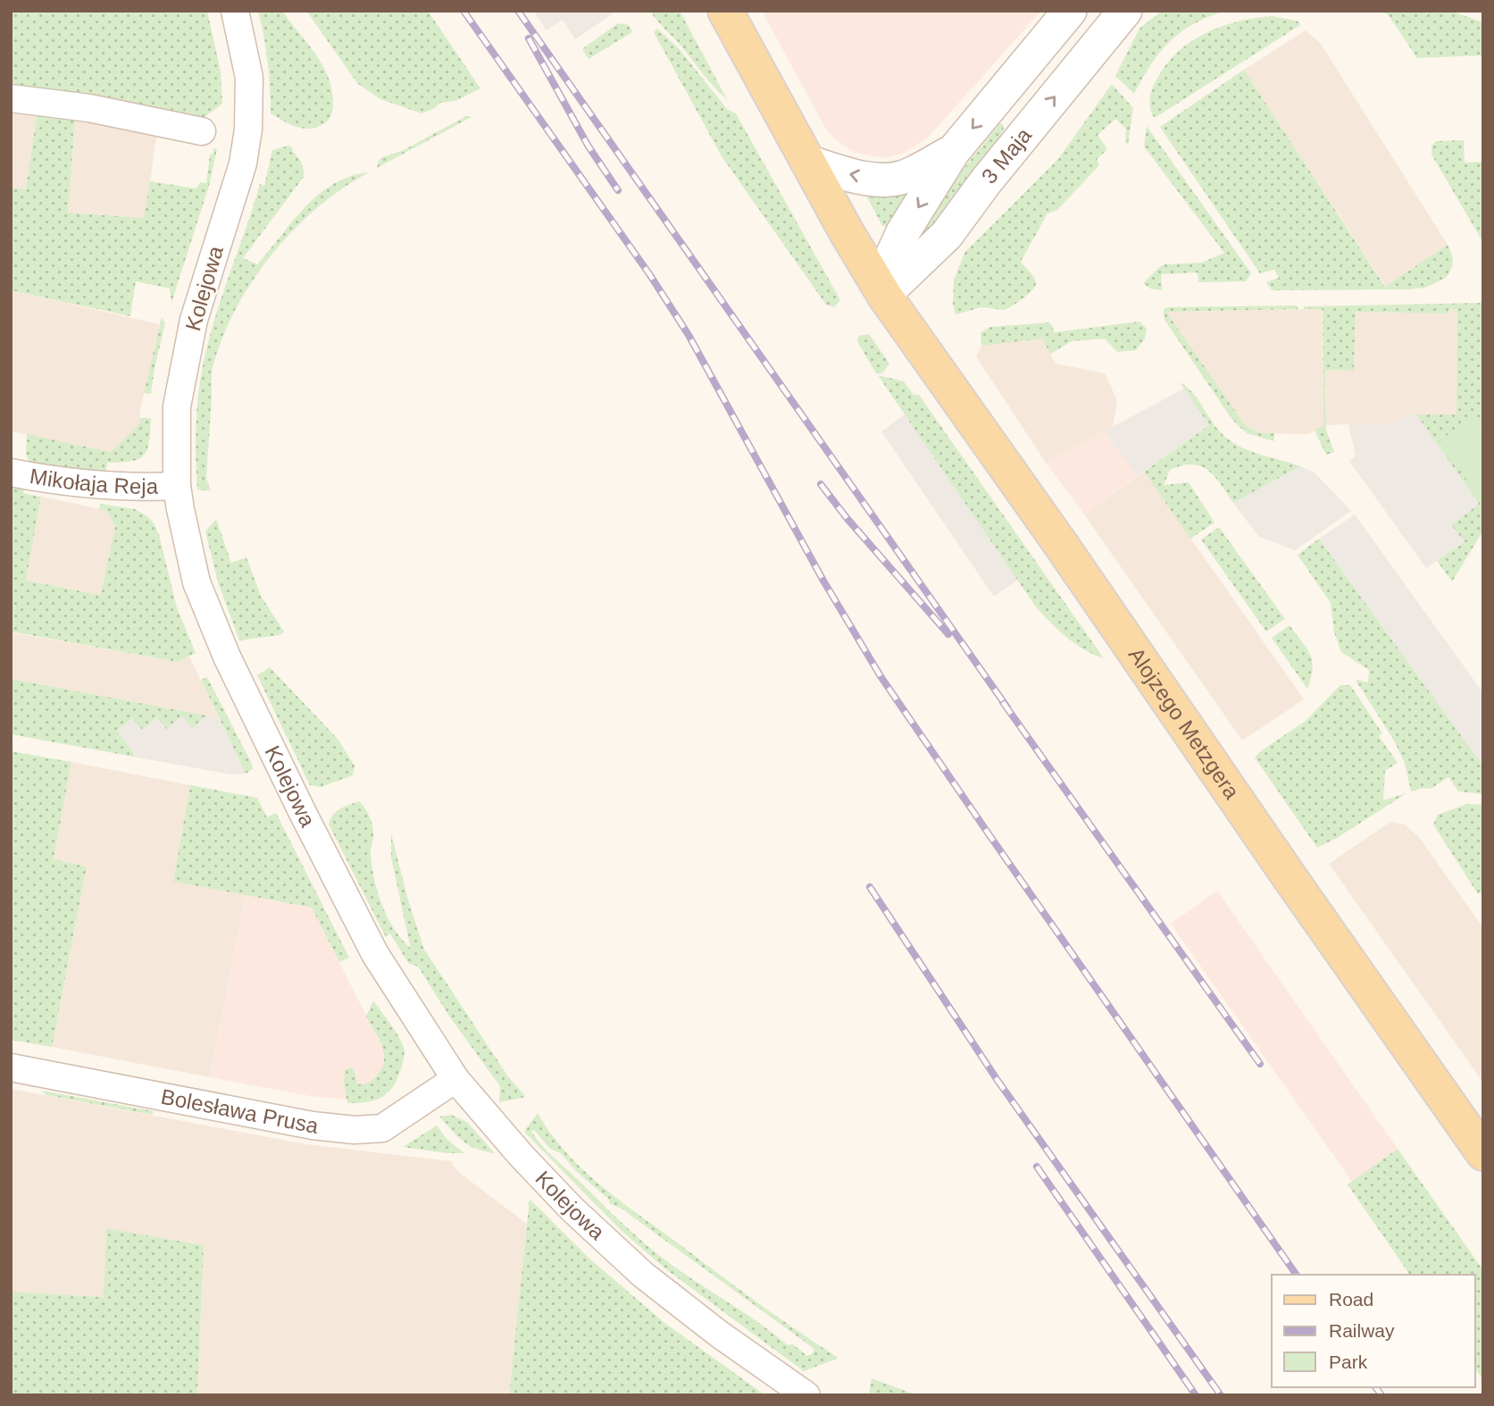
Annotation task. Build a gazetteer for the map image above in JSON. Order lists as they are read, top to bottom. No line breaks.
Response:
{"streets":{"main road":["Alojzego Metzgera"],"street":["3 Maja","Kolejowa","Mikołaja Reja","Bolesława Prusa"]},"crossings":[["3 Maja","Alojzego Metzgera"],["Kolejowa","Mikołaja Reja"],["Kolejowa","Bolesława Prusa"]],"legend":["Road","Railway","Park"]}
